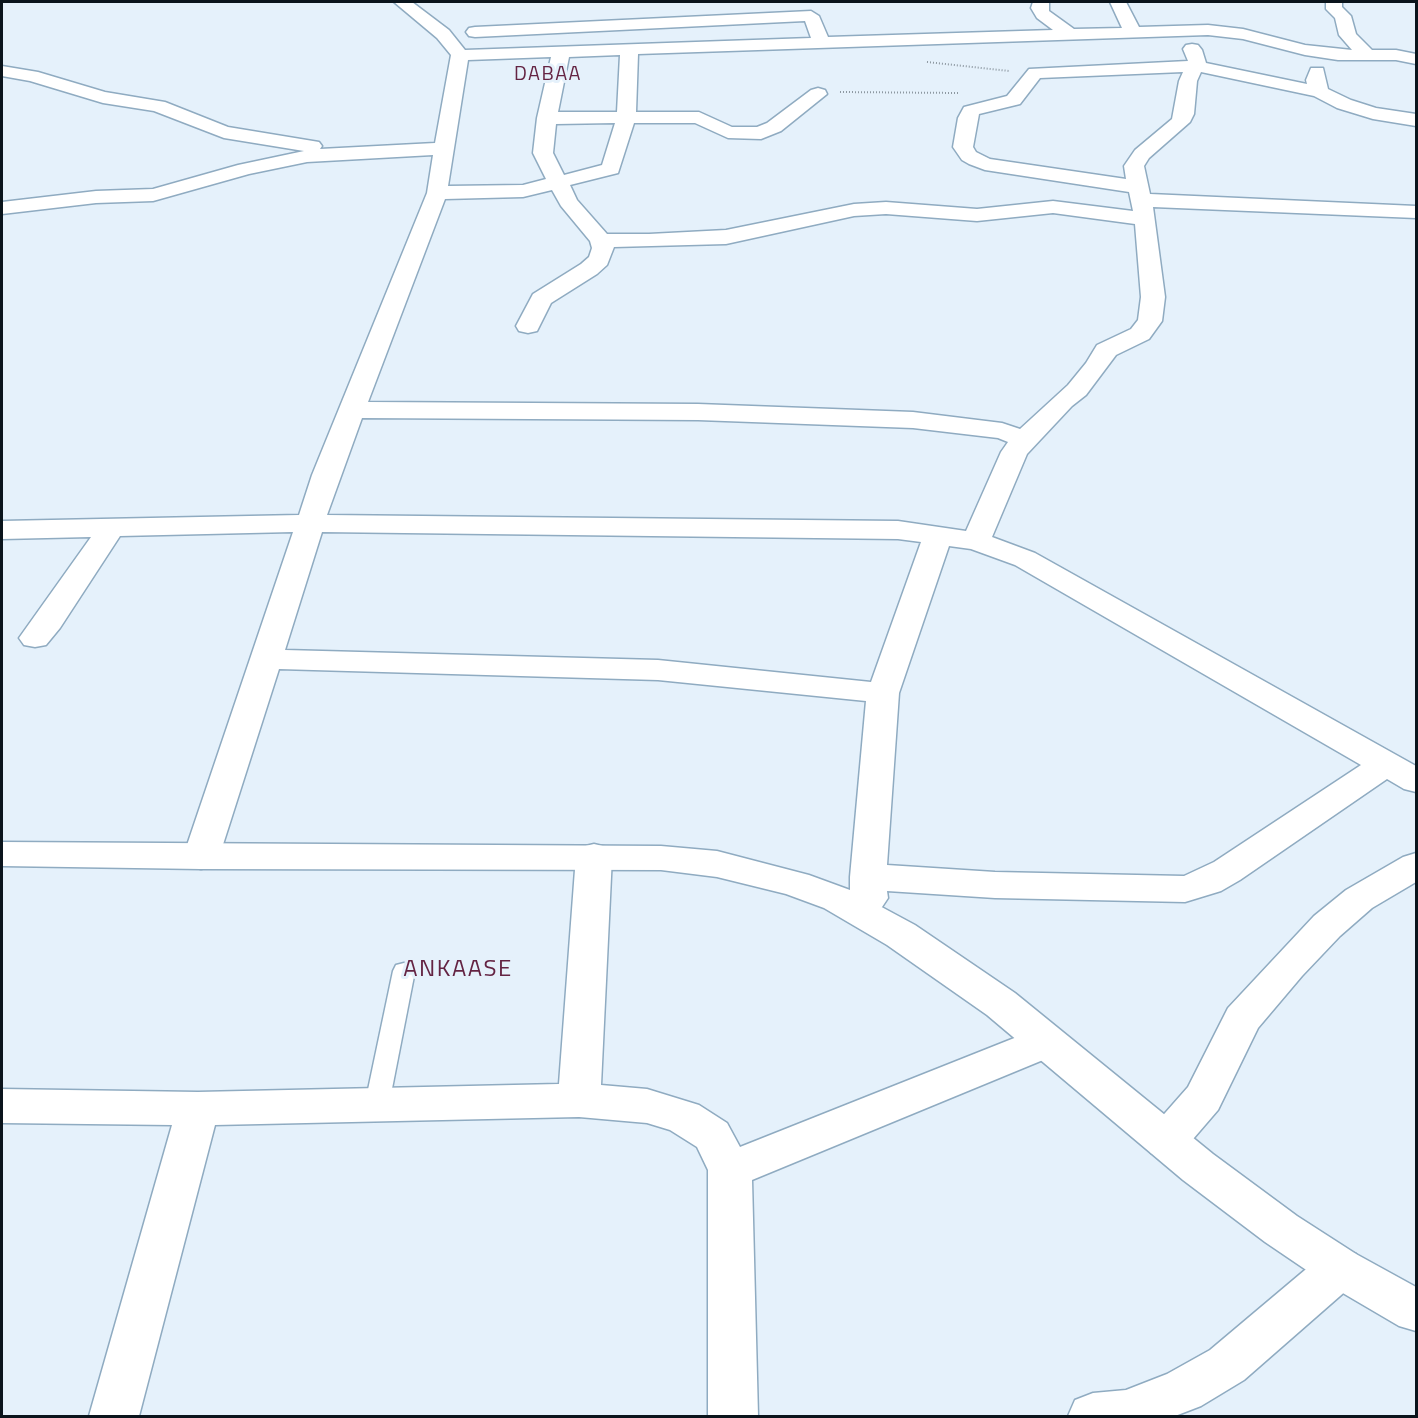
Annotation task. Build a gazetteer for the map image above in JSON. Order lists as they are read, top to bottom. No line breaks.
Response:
{"districts":["DABAA","ANKAASE"]}
